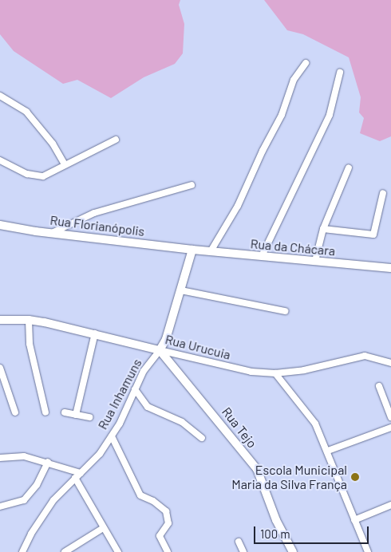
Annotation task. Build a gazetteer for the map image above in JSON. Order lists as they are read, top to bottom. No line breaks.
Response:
{"streets":{"street":["Rua Florianópolis","Rua da Chácara","Rua Urucuia","Rua Inhamuns","Rua Tejo"]},"crossings":[["Rua Florianópolis","Rua da Chácara"],["Rua Florianópolis","Rua Inhamuns"],["Rua da Chácara","Rua Inhamuns"],["Rua Urucuia","Rua Inhamuns"],["Rua Urucuia","Rua Tejo"],["Rua Inhamuns","Rua Tejo"]],"places":["Escola Municipal Maria da Silva França"],"scale_bar":"100 m"}
